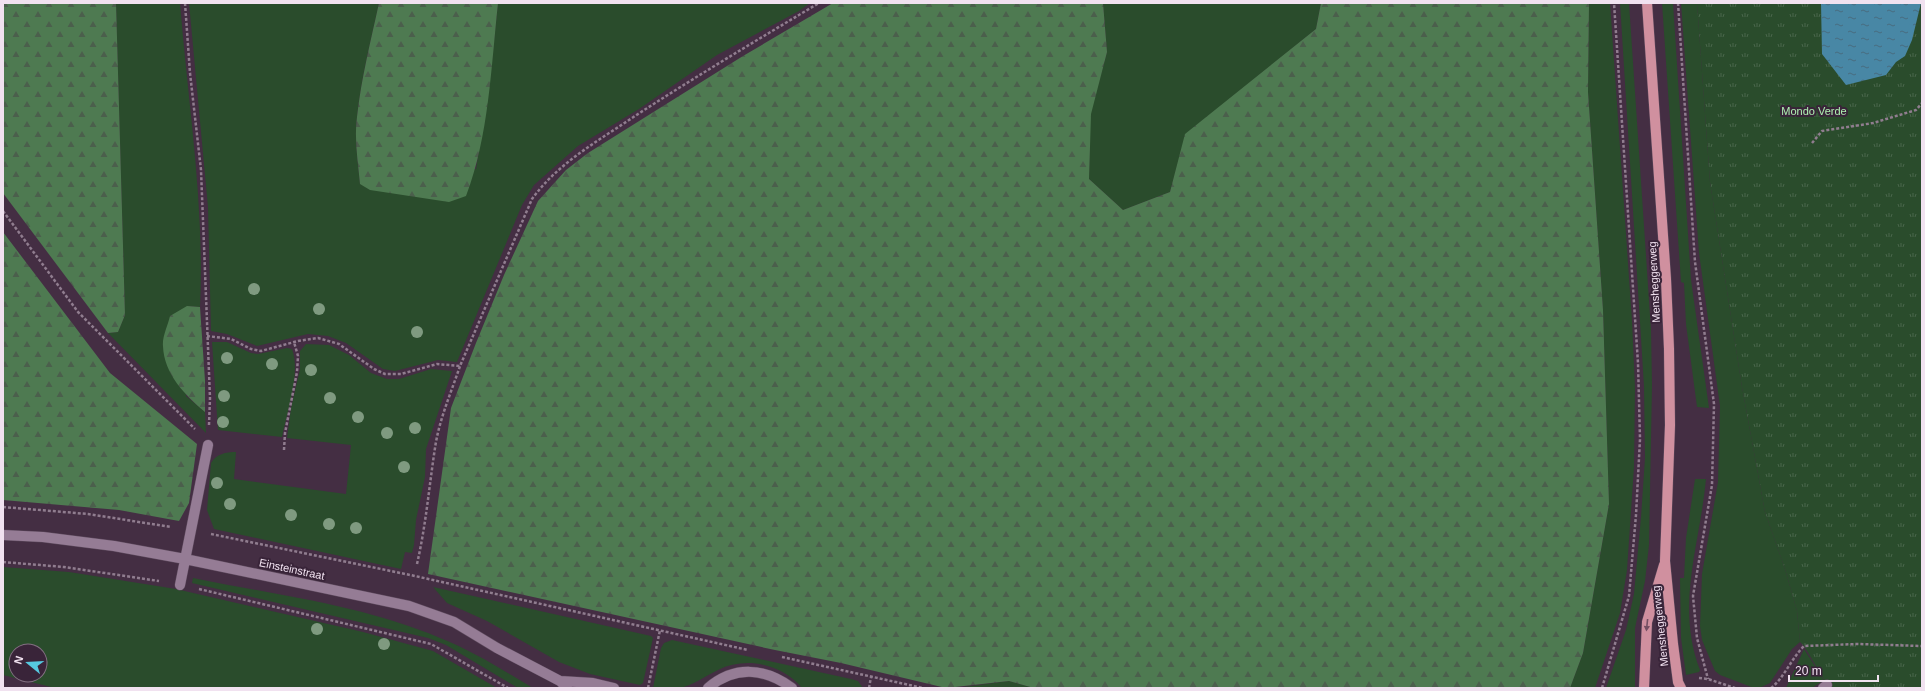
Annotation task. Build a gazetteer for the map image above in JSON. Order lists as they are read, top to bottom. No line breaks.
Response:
{"streets":{"main road":["Mensheggerweg"],"street":["Einsteinstraat"]},"parks":["Mondo Verde"],"scale_bar":"20 m","north":"left"}
